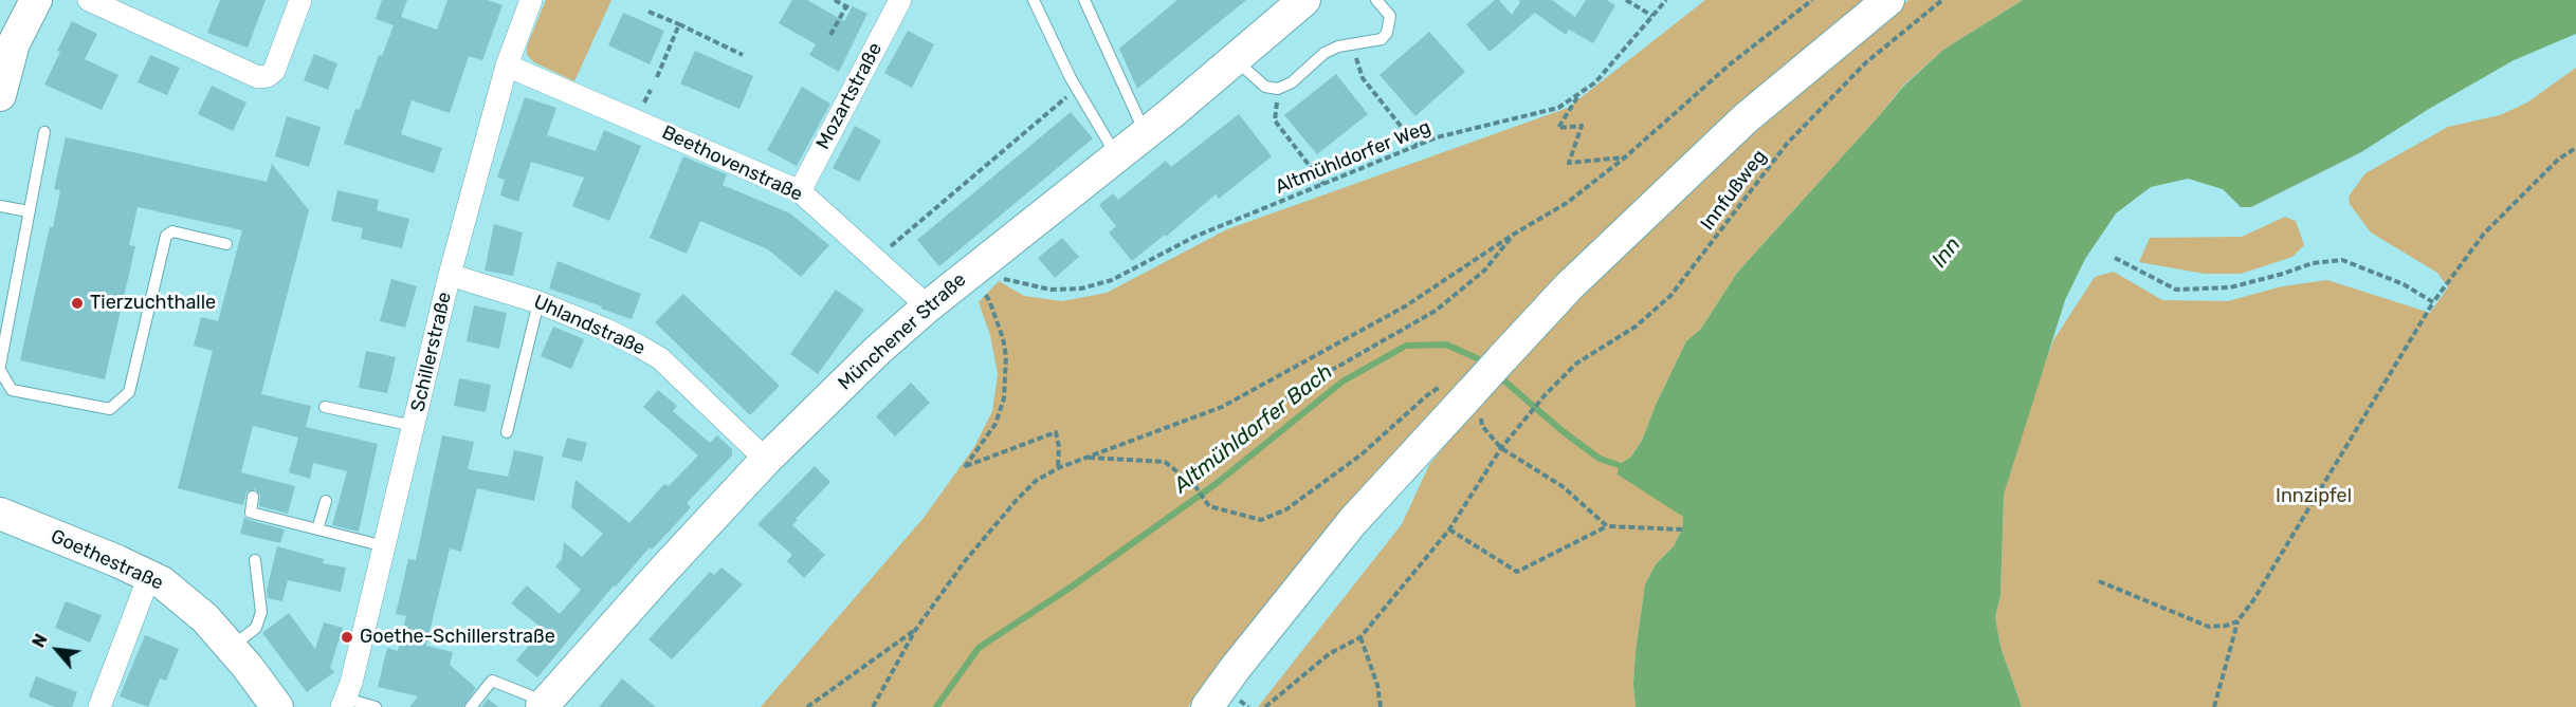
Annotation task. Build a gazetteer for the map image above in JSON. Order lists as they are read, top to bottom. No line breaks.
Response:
{"streets":{"street":["Mozartstraße","Beethovenstraße","Uhlandstraße","Münchener Straße","Schillerstraße","Goethestraße"],"path":["Altmühldorfer Weg","Innfußweg"]},"crossings":[["Mozartstraße","Beethovenstraße"],["Beethovenstraße","Münchener Straße"],["Beethovenstraße","Schillerstraße"],["Uhlandstraße","Münchener Straße"],["Uhlandstraße","Schillerstraße"]],"water":["Inn","Altmühldorfer Bach"],"parks":["Innzipfel"],"places":["Tierzuchthalle","Goethe-Schillerstraße"],"north":"top left"}
